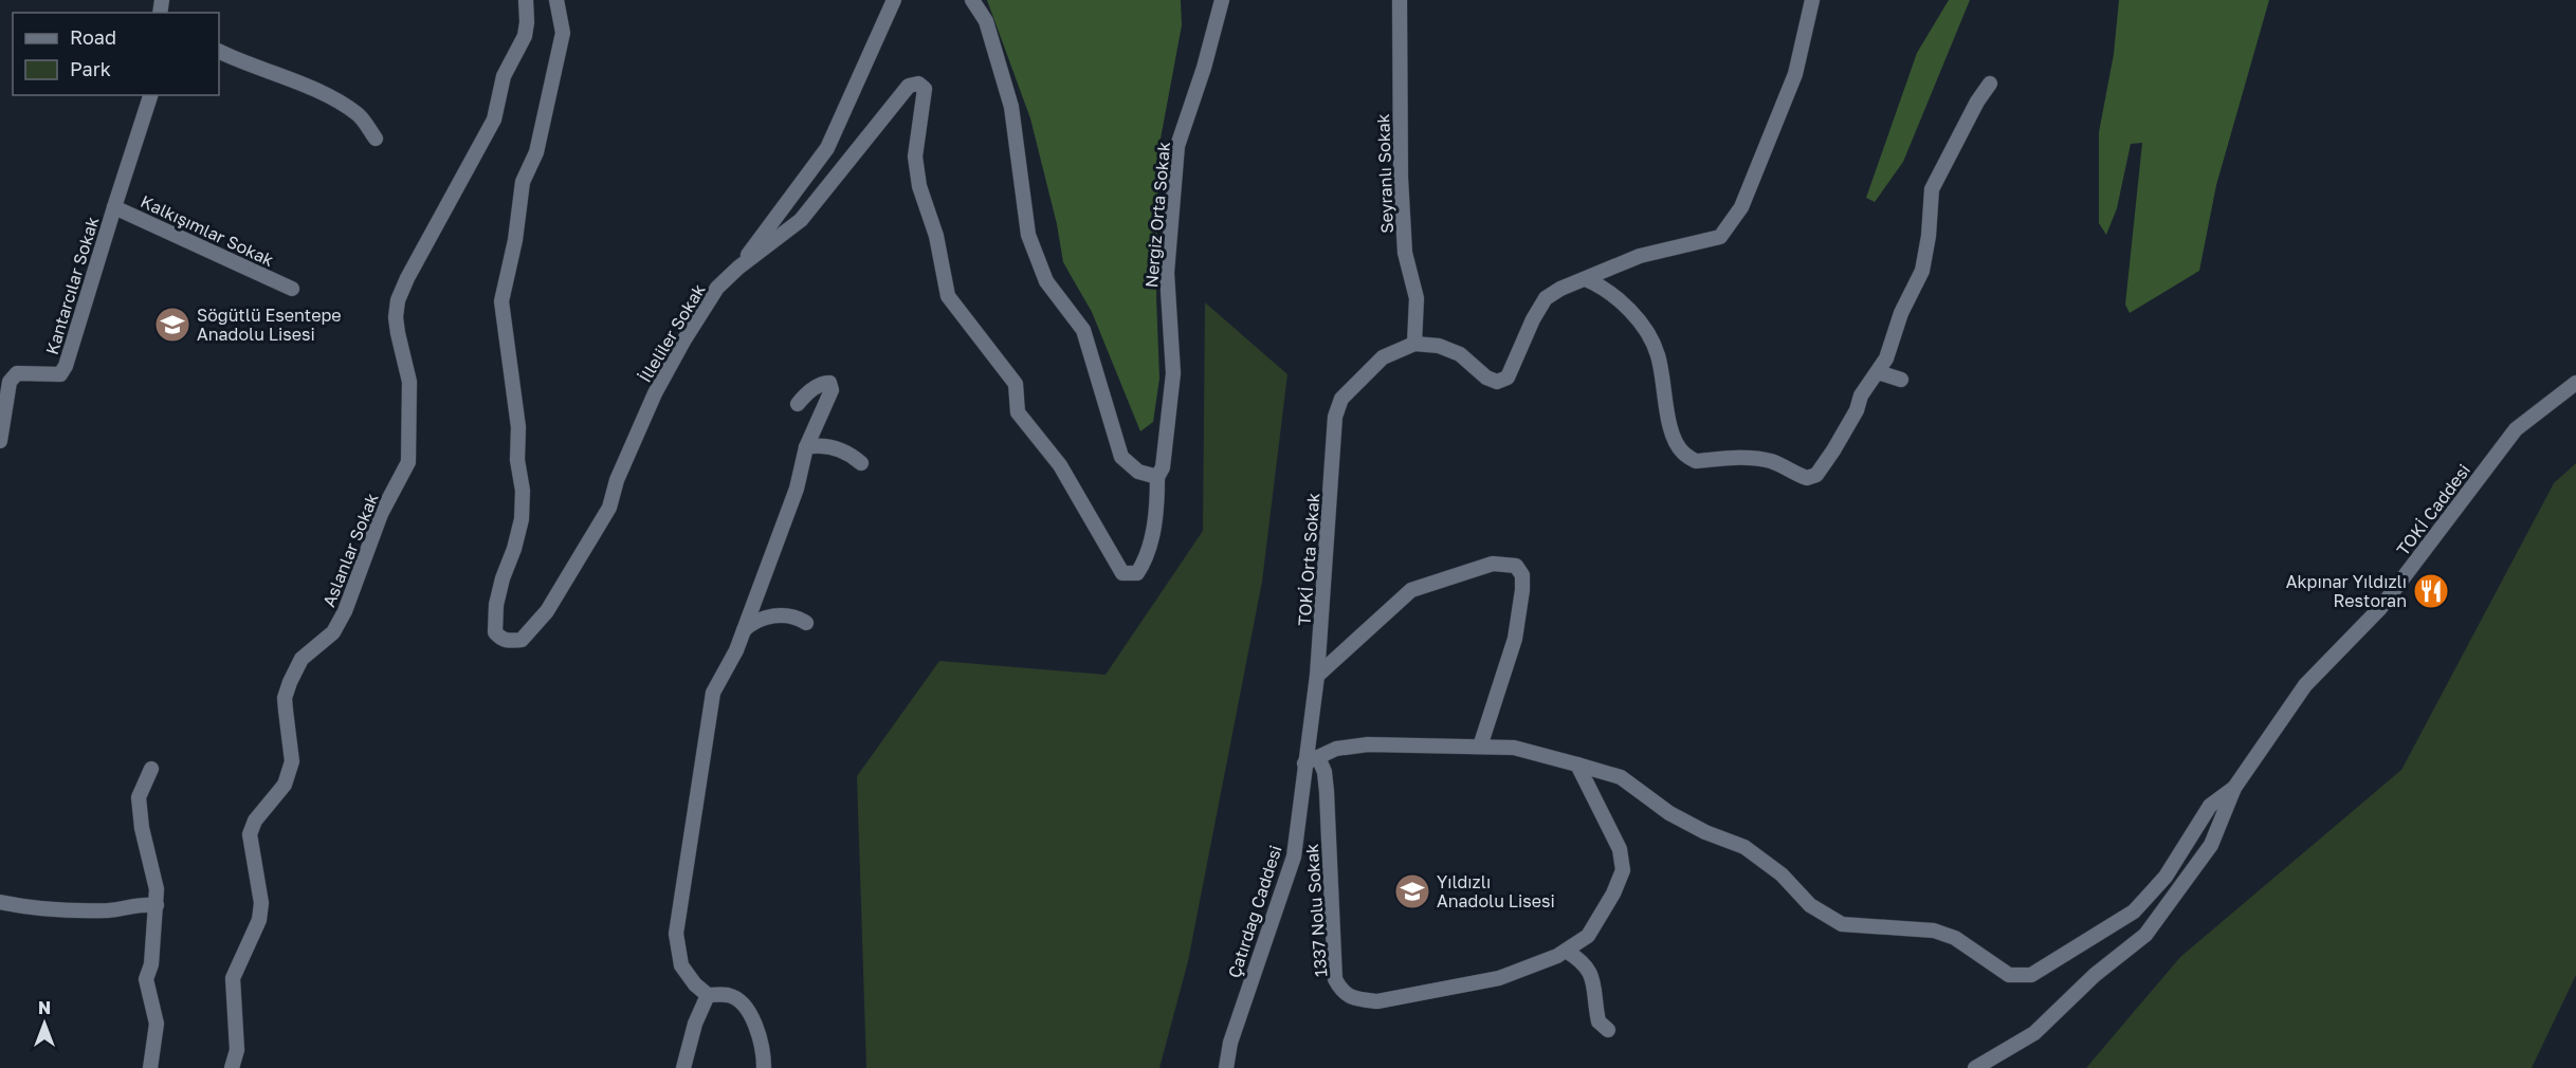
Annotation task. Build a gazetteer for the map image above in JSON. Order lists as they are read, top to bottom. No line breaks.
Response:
{"streets":{"street":["Seyranlı Sokak","Nergiz Orta Sokak","Kalkışımlar Sokak","Kantarcılar Sokak","İlleliler Sokak","TOKİ Caddesi","Aslanlar Sokak","TOKİ Orta Sokak","1337 Nolu Sokak","Çatırdağ Caddesi"]},"crossings":[["Seyranlı Sokak","TOKİ Orta Sokak"],["Nergiz Orta Sokak","İlleliler Sokak"],["Kalkışımlar Sokak","Kantarcılar Sokak"],["TOKİ Orta Sokak","1337 Nolu Sokak"],["TOKİ Orta Sokak","Çatırdağ Caddesi"],["1337 Nolu Sokak","Çatırdağ Caddesi"]],"places":{"school or university":["Söğütlü Esentepe Anadolu Lisesi","Yıldızlı Anadolu Lisesi"],"restaurant":["Akpınar Yıldızlı Restoran"]},"legend":["Road","Park"],"north":"top"}
